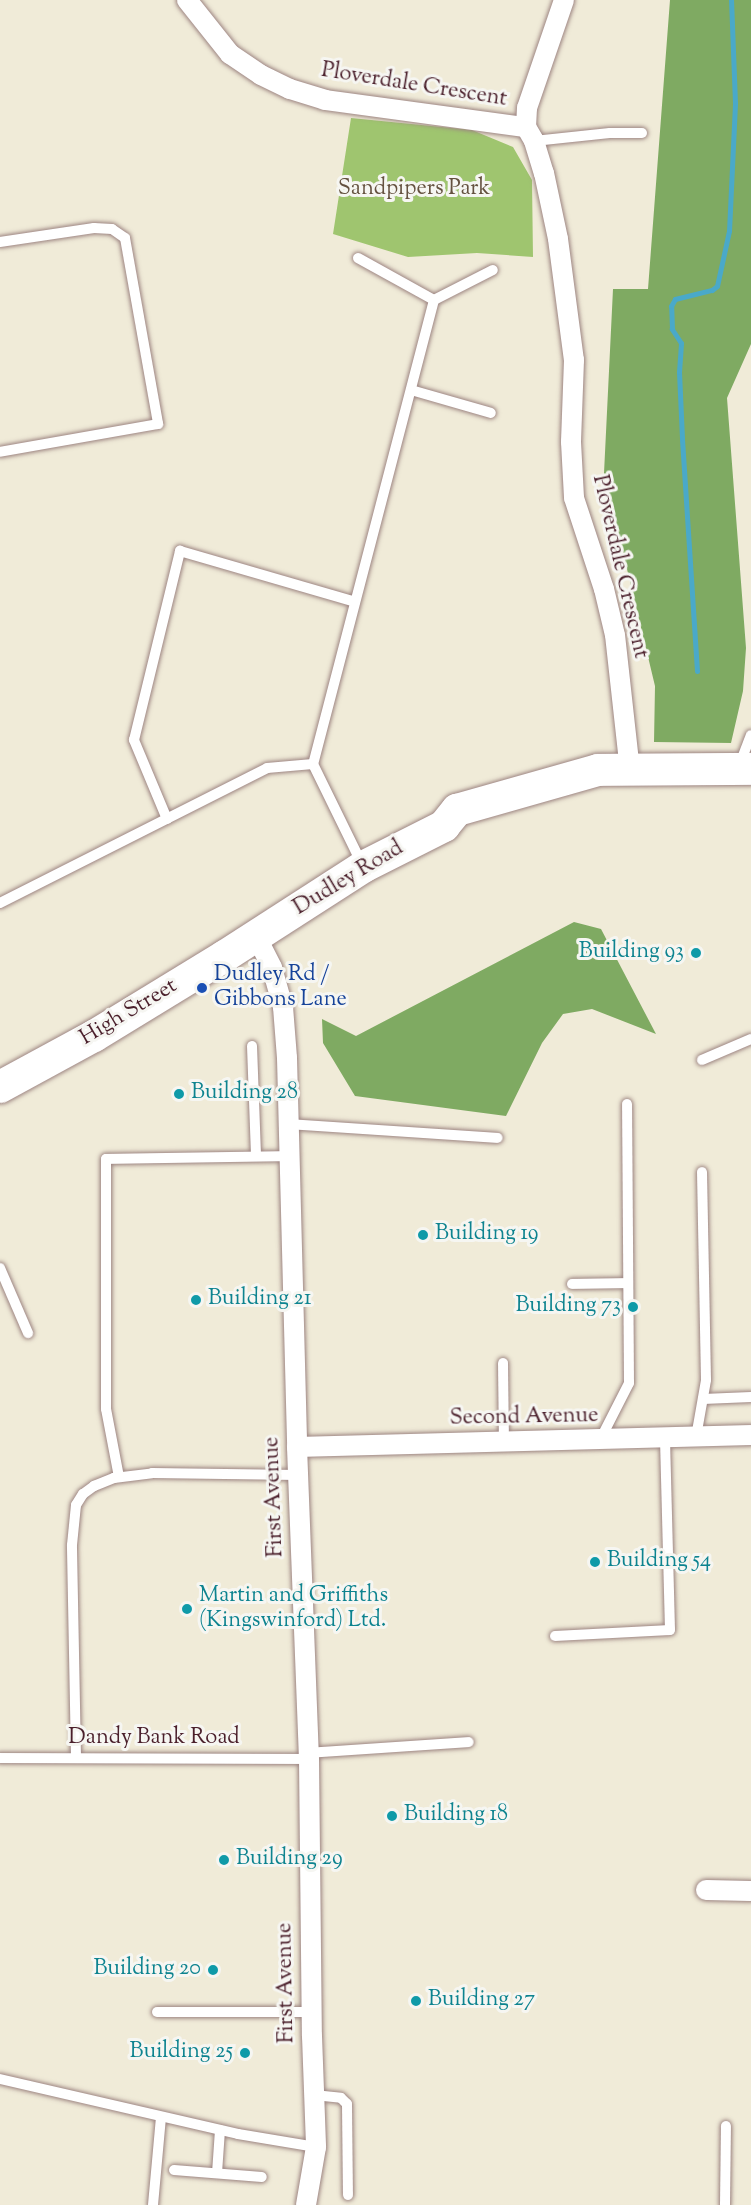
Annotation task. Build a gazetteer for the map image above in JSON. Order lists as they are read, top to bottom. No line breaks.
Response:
{"streets":{"main road":["Dudley Road","High Street"],"street":["Ploverdale Crescent","Second Avenue","First Avenue"],"lane":["Dandy Bank Road"]},"crossings":[["Ploverdale Crescent","Dudley Road"],["Dudley Road","High Street"],["Dudley Road","First Avenue"],["High Street","First Avenue"],["Second Avenue","First Avenue"],["First Avenue","Dandy Bank Road"]],"parks":["Sandpipers Park"],"places":["Building 93","Dudley Rd / Gibbons Lane","Building 28","Building 19","Building 21","Building 73","Building 54","Martin and Griffiths (Kingswinford) Ltd.","Building 18","Building 29","Building 20","Building 27","Building 25"]}
